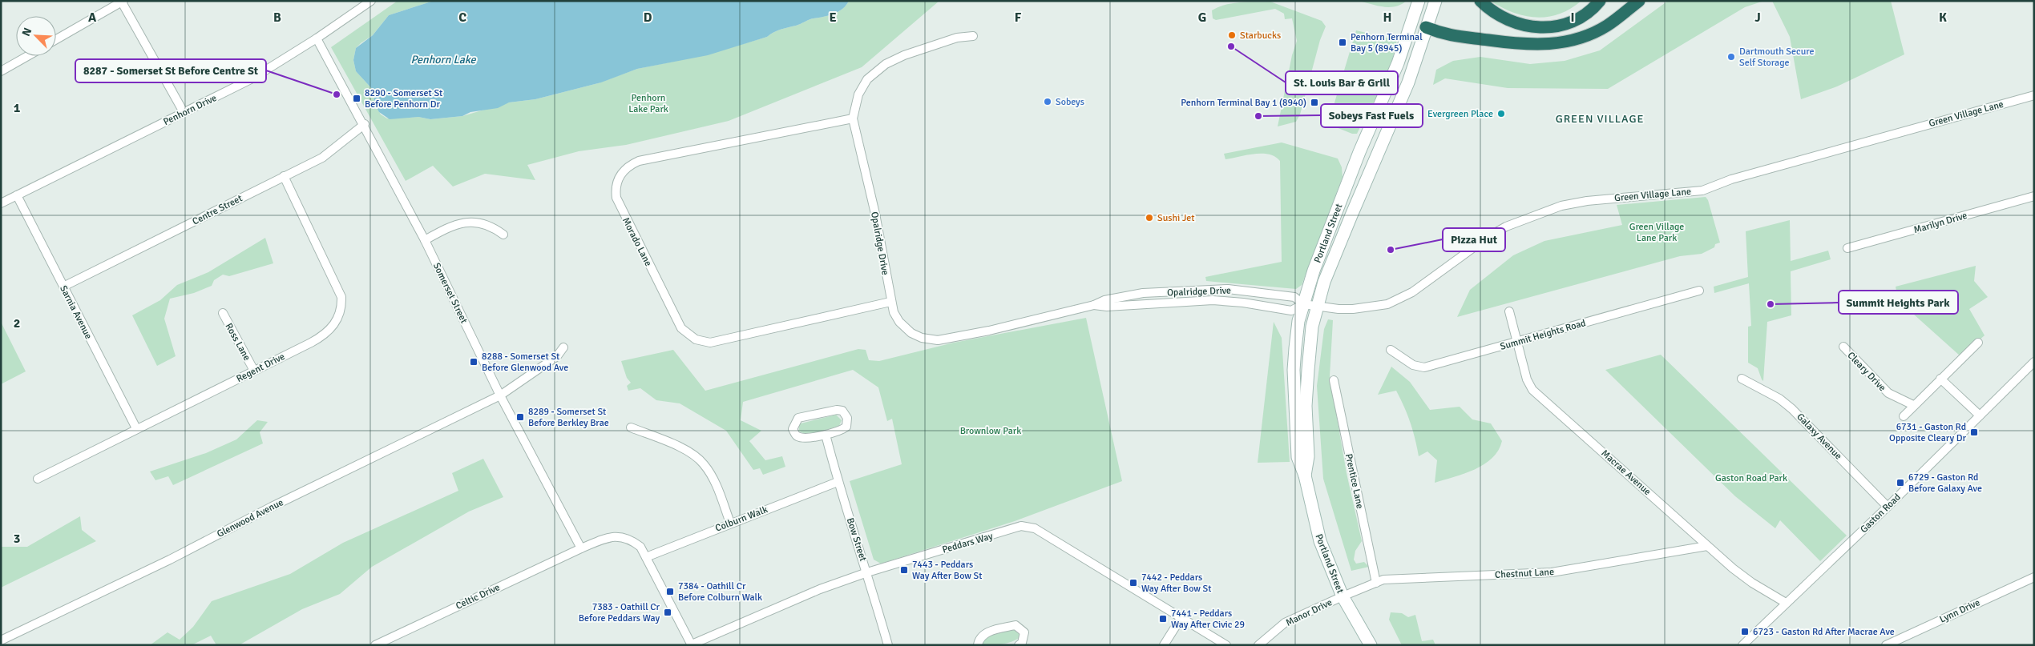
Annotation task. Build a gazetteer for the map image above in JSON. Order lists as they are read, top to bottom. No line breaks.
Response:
{"streets":{"main road":["Portland Street"],"street":["Penhorn Drive","Green Village Lane","Centre Street","Marilyn Drive","Morado Lane","Opalridge Drive","Somerset Street","Sarnia Avenue","Summit Heights Road","Ross Lane","Regent Drive","Cleary Drive","Galaxy Avenue","Macrae Avenue","Prentice Lane","Gaston Road","Glenwood Avenue","Colburn Walk","Bow Street","Peddars Way","Chestnut Lane","Celtic Drive","Lynn Drive","Manor Drive"]},"crossings":[["Penhorn Drive","Somerset Street"],["Penhorn Drive","Sarnia Avenue"],["Green Village Lane","Portland Street"],["Green Village Lane","Opalridge Drive"],["Centre Street","Somerset Street"],["Centre Street","Sarnia Avenue"],["Centre Street","Regent Drive"],["Portland Street","Opalridge Drive"],["Portland Street","Chestnut Lane"],["Portland Street","Manor Drive"],["Morado Lane","Opalridge Drive"],["Somerset Street","Glenwood Avenue"],["Somerset Street","Celtic Drive"],["Sarnia Avenue","Regent Drive"],["Summit Heights Road","Macrae Avenue"],["Ross Lane","Regent Drive"],["Galaxy Avenue","Gaston Road"],["Macrae Avenue","Gaston Road"],["Macrae Avenue","Chestnut Lane"],["Prentice Lane","Chestnut Lane"],["Colburn Walk","Bow Street"],["Colburn Walk","Celtic Drive"],["Bow Street","Peddars Way"],["Peddars Way","Celtic Drive"],["Chestnut Lane","Manor Drive"]],"districts":["GREEN VILLAGE"],"water":["Penhorn Lake"],"parks":["Penhorn Lake Park","Green Village Lane Park","Brownlow Park","Gaston Road Park"],"places":{"other":["Starbucks","St. Louis Bar & Grill","Dartmouth Secure Self Storage","8287 - Somerset St Before Centre St","Sobeys","Evergreen Place","Sobeys Fast Fuels","Sushi Jet","Pizza Hut","Summit Heights Park"],"transit":["Penhorn Terminal Bay 5 (8945)","8290 - Somerset St Before Penhorn Dr","Penhorn Terminal Bay 1 (8940)","8288 - Somerset St Before Glenwood Ave","8289 - Somerset St Before Berkley Brae","6731 - Gaston Rd Opposite Cleary Dr","6729 - Gaston Rd Before Galaxy Ave","7443 - Peddars Way After Bow St","7442 - Peddars Way After Bow St","7384 - Oathill Cr Before Colburn Walk","7383 - Oathill Cr Before Peddars Way","7441 - Peddars Way After Civic 29","6723 - Gaston Rd After Macrae Ave"]},"north":"top left","grid":{"columns":["A","B","C","D","E","F","G","H","I","J","K"],"rows":["1","2","3"]}}
